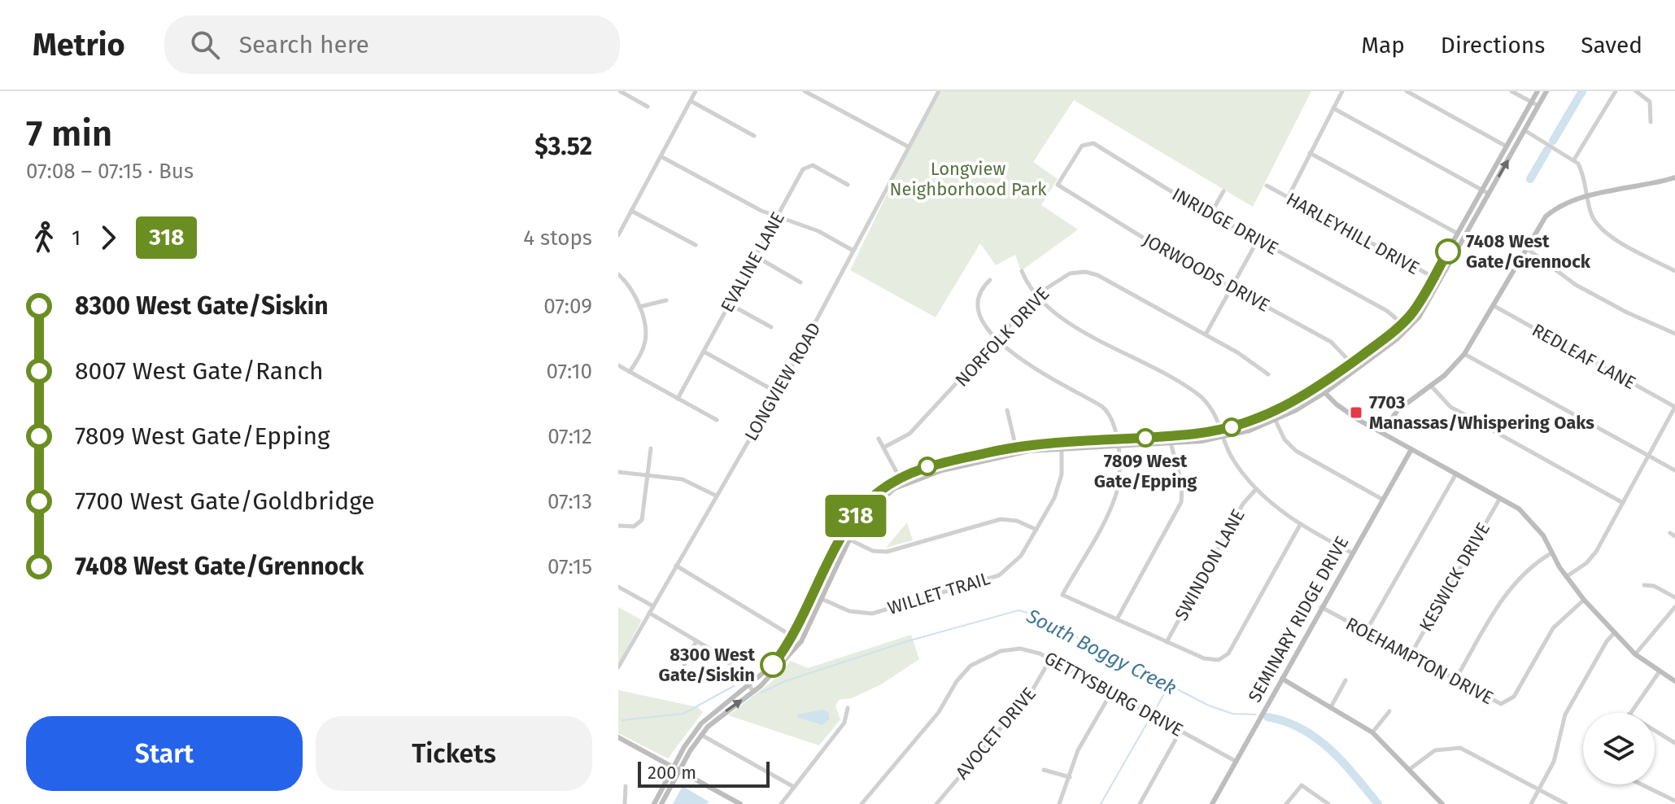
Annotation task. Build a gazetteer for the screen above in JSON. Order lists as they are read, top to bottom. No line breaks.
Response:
{"streets":{"main road":["SEMINARY RIDGE DRIVE"],"street":["INRIDGE DRIVE","HARLEYHILL DRIVE","EVALINE LANE","JORWOODS DRIVE","NORFOLK DRIVE","REDLEAF LANE","LONGVIEW ROAD","SWINDON LANE","KESWICK DRIVE","WILLET TRAIL","ROEHAMPTON DRIVE","GETTYSBURG DRIVE","AVOCET DRIVE"]},"crossings":[["INRIDGE DRIVE","JORWOODS DRIVE"],["KESWICK DRIVE","ROEHAMPTON DRIVE"],["SEMINARY RIDGE DRIVE","ROEHAMPTON DRIVE"],["SEMINARY RIDGE DRIVE","GETTYSBURG DRIVE"],["GETTYSBURG DRIVE","AVOCET DRIVE"]],"water":["South Boggy Creek"],"parks":["Longview Neighborhood Park"],"places":{"other":["7408 West Gate/Grennock","7809 West Gate/Epping","8300 West Gate/Siskin"],"transit":["7703 Manassas/Whispering Oaks"]},"lines":["bus line 318"],"scale_bar":"200 m","page":{"header":"Metrio","search":"Search here","nav":["Map","Directions","Saved"],"heading":["7 min","07:08 – 07:15 · Bus","$3.52"],"on_map":"318","legs":["1","318","4 stops"],"list":[{"name":"8300 West Gate/Siskin","value":"07:09"},{"name":"8007 West Gate/Ranch","value":"07:10"},{"name":"7809 West Gate/Epping","value":"07:12"},{"name":"7700 West Gate/Goldbridge","value":"07:13"},{"name":"7408 West Gate/Grennock","value":"07:15"}],"buttons":["Start","Tickets"],"scale":"200 m"}}
